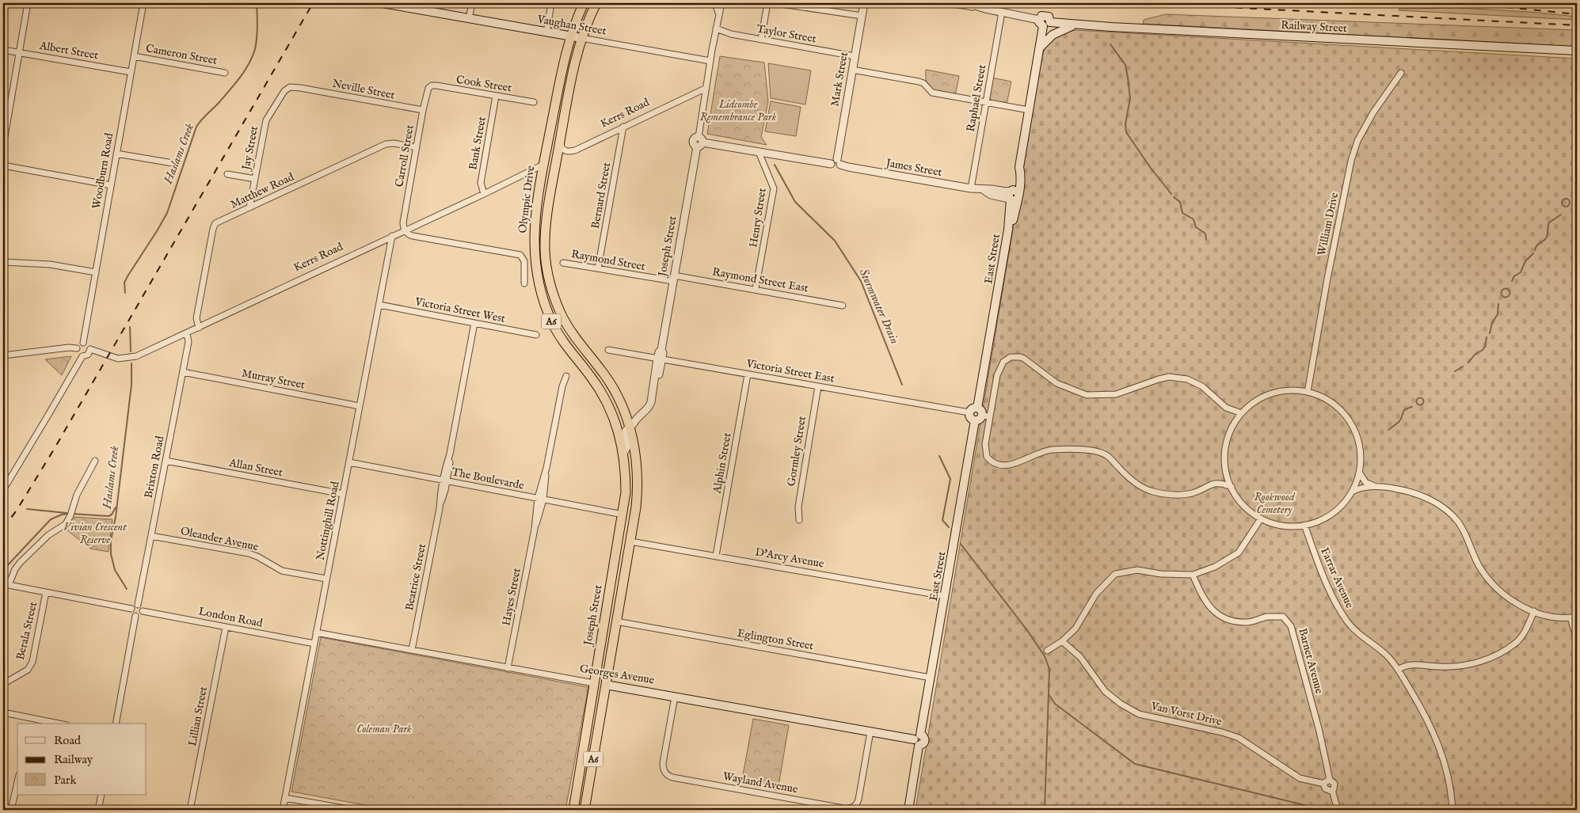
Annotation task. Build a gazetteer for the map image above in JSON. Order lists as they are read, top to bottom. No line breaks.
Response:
{"streets":{"highway":["Olympic Drive","Joseph Street","A6","Georges Avenue"],"main road":["Vaughan Street","Railway Street","East Street"],"street":["Taylor Street","Albert Street","Cameron Street","Mark Street","Cook Street","Neville Street","Raphael Street","Kerrs Road","Bank Street","Jay Street","Carroll Street","James Street","Woodburn Road","Matthew Road","Bernard Street","Henry Street","William Drive","Raymond Street","Raymond Street East","Victoria Street West","Victoria Street East","Murray Street","Gormley Street","Alphin Street","Brixton Road","Allan Street","The Boulevarde","Nottinghill Road","Oleander Avenue","D'Arcy Avenue","Beatrice Street","Farrar Avenue","Hayes Street","London Road","Berala Street","Eglington Street","Barnet Avenue","Van Vorst Drive","Lillian Street","Wayland Avenue"]},"crossings":[["Vaughan Street","Olympic Drive"],["Vaughan Street","Joseph Street"],["Railway Street","Raphael Street"],["Railway Street","East Street"],["Taylor Street","Mark Street"],["Taylor Street","Joseph Street"],["Albert Street","Woodburn Road"],["Cameron Street","Woodburn Road"],["Mark Street","James Street"],["Cook Street","Bank Street"],["Cook Street","Carroll Street"],["Neville Street","Jay Street"],["Neville Street","Carroll Street"],["Raphael Street","James Street"],["Kerrs Road","Bank Street"],["Kerrs Road","Carroll Street"],["Kerrs Road","Woodburn Road"],["Kerrs Road","Matthew Road"],["Kerrs Road","Bernard Street"],["Kerrs Road","Olympic Drive"],["Kerrs Road","Joseph Street"],["Kerrs Road","Brixton Road"],["Kerrs Road","Nottinghill Road"],["Jay Street","Matthew Road"],["Carroll Street","Matthew Road"],["James Street","Henry Street"],["James Street","East Street"],["Bernard Street","Raymond Street"],["Olympic Drive","Joseph Street"],["Olympic Drive","A6"],["Henry Street","Raymond Street East"],["William Drive","Farrar Avenue"],["Joseph Street","Raymond Street"],["Joseph Street","Raymond Street East"],["Joseph Street","A6"],["Joseph Street","Victoria Street East"],["Joseph Street","The Boulevarde"],["Joseph Street","Georges Avenue"],["East Street","Victoria Street East"],["East Street","D'Arcy Avenue"],["East Street","Eglington Street"],["East Street","Georges Avenue"],["Raymond Street","Raymond Street East"],["Victoria Street West","Nottinghill Road"],["Victoria Street West","Beatrice Street"],["A6","D'Arcy Avenue"],["A6","Eglington Street"],["A6","Georges Avenue"],["Victoria Street East","Gormley Street"],["Victoria Street East","Alphin Street"],["Murray Street","Brixton Road"],["Murray Street","Nottinghill Road"],["Alphin Street","D'Arcy Avenue"],["Brixton Road","Allan Street"],["Brixton Road","Oleander Avenue"],["Brixton Road","London Road"],["Allan Street","Nottinghill Road"],["The Boulevarde","Nottinghill Road"],["The Boulevarde","Beatrice Street"],["The Boulevarde","Hayes Street"],["Nottinghill Road","Oleander Avenue"],["Nottinghill Road","London Road"],["Nottinghill Road","Georges Avenue"],["Beatrice Street","Georges Avenue"],["Hayes Street","Georges Avenue"],["London Road","Lillian Street"],["Barnet Avenue","Van Vorst Drive"],["Georges Avenue","Wayland Avenue"]],"water":["Haslams Creek","Stormwater Drain"],"parks":["Lidcombe Remembrance Park","Rookwood Cemetery","Vivian Crescent Reserve","Coleman Park"],"legend":["Road","Railway","Park"]}
